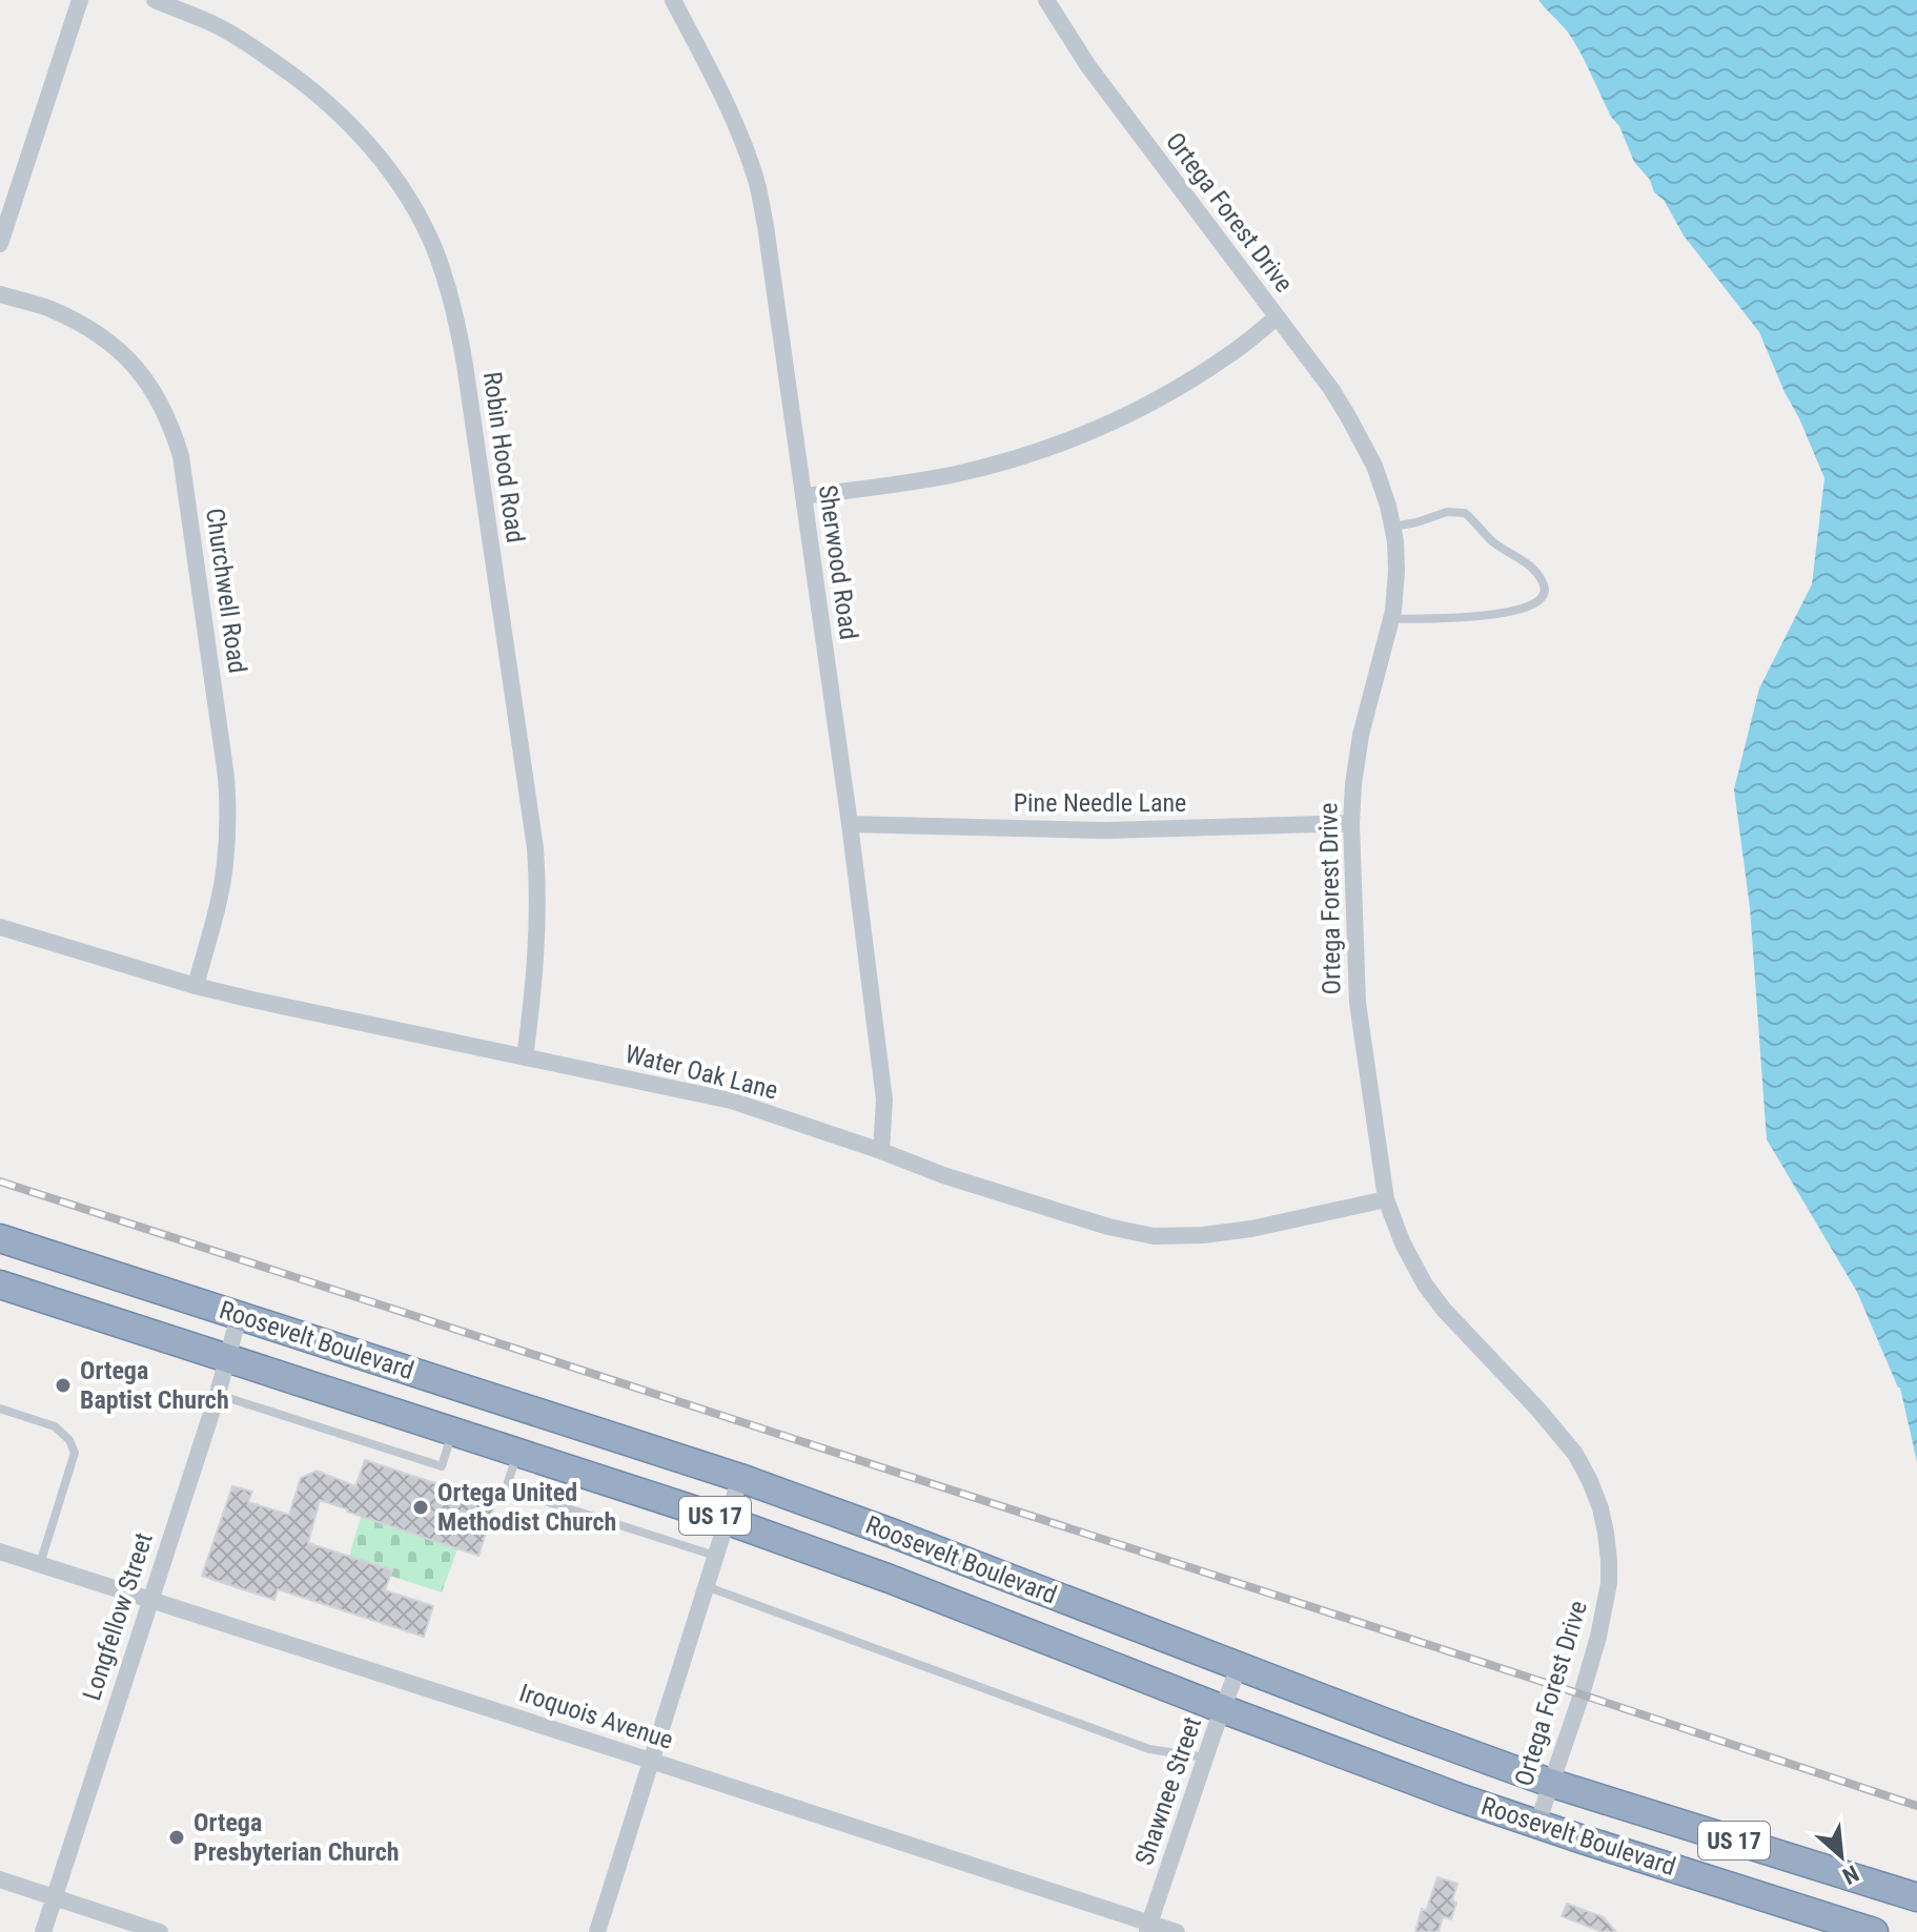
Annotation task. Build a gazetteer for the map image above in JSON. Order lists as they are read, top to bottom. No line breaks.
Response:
{"streets":{"highway":["Roosevelt Boulevard","US 17"],"street":["Ortega Forest Drive","Robin Hood Road","Sherwood Road","Churchwell Road","Pine Needle Lane","Water Oak Lane","Longfellow Street","Iroquois Avenue","Shawnee Street"]},"crossings":[["Ortega Forest Drive","Pine Needle Lane"],["Ortega Forest Drive","Water Oak Lane"],["Ortega Forest Drive","Roosevelt Boulevard"],["Robin Hood Road","Water Oak Lane"],["Sherwood Road","Pine Needle Lane"],["Sherwood Road","Water Oak Lane"],["Churchwell Road","Water Oak Lane"],["Roosevelt Boulevard","Longfellow Street"],["Roosevelt Boulevard","Shawnee Street"],["Longfellow Street","Iroquois Avenue"],["Iroquois Avenue","Shawnee Street"]],"places":["Ortega Baptist Church","Ortega United Methodist Church","Ortega Presbyterian Church"],"north":"bottom right"}
